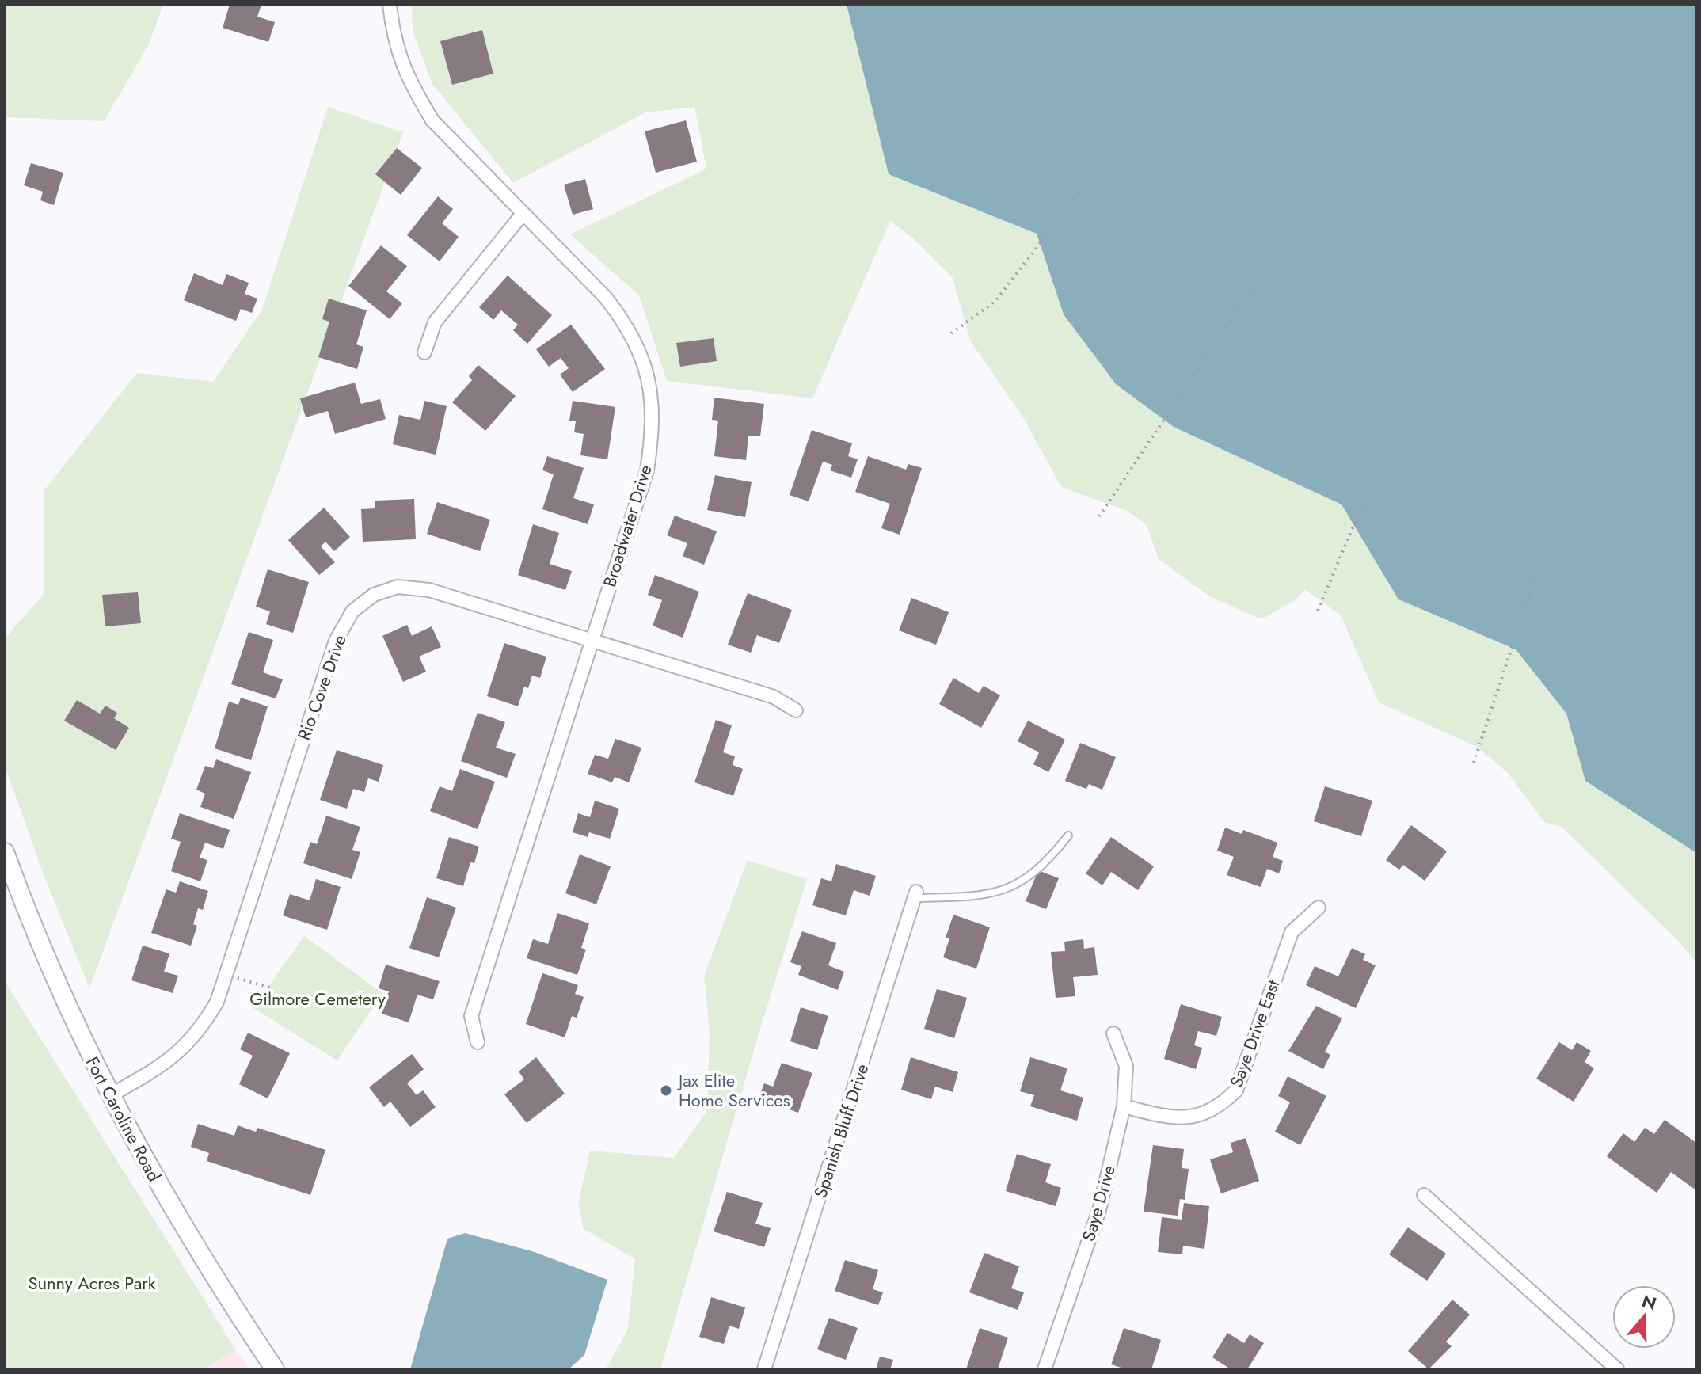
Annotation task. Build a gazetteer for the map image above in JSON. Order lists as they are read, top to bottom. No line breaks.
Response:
{"streets":{"street":["Broadwater Drive","Rio Cove Drive","Saye Drive East","Fort Caroline Road","Spanish Bluff Drive","Saye Drive"]},"crossings":[["Broadwater Drive","Rio Cove Drive"],["Rio Cove Drive","Fort Caroline Road"],["Saye Drive East","Saye Drive"]],"parks":["Gilmore Cemetery","Sunny Acres Park"],"places":["Jax Elite Home Services"],"north":"top"}
